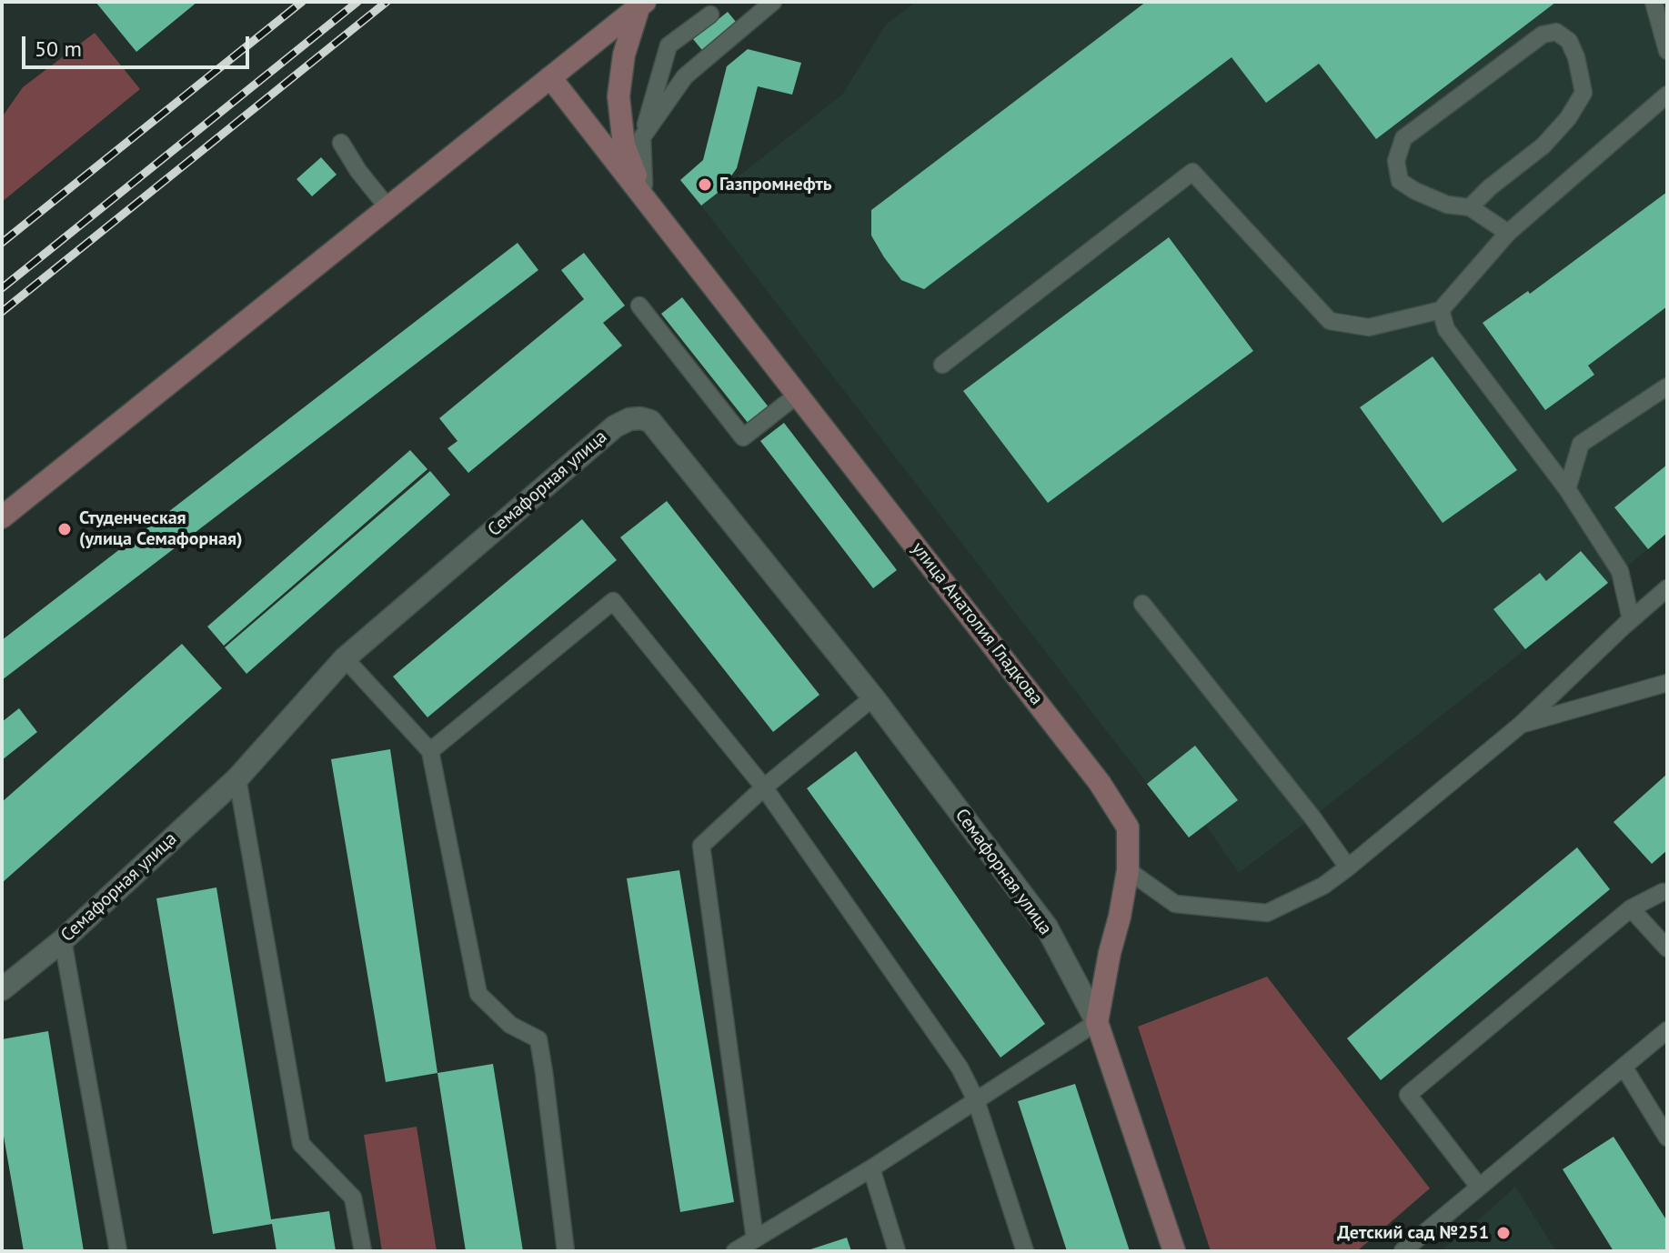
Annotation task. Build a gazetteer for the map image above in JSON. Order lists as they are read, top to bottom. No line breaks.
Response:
{"streets":{"main road":["улица Анатолия Гладкова"],"street":["Семафорная улица"]},"crossings":[["Семафорная улица","улица Анатолия Гладкова"]],"places":["Газпромнефть","Студенческая (улица Семафорная)","Детский сад №251"],"scale_bar":"50 m"}
